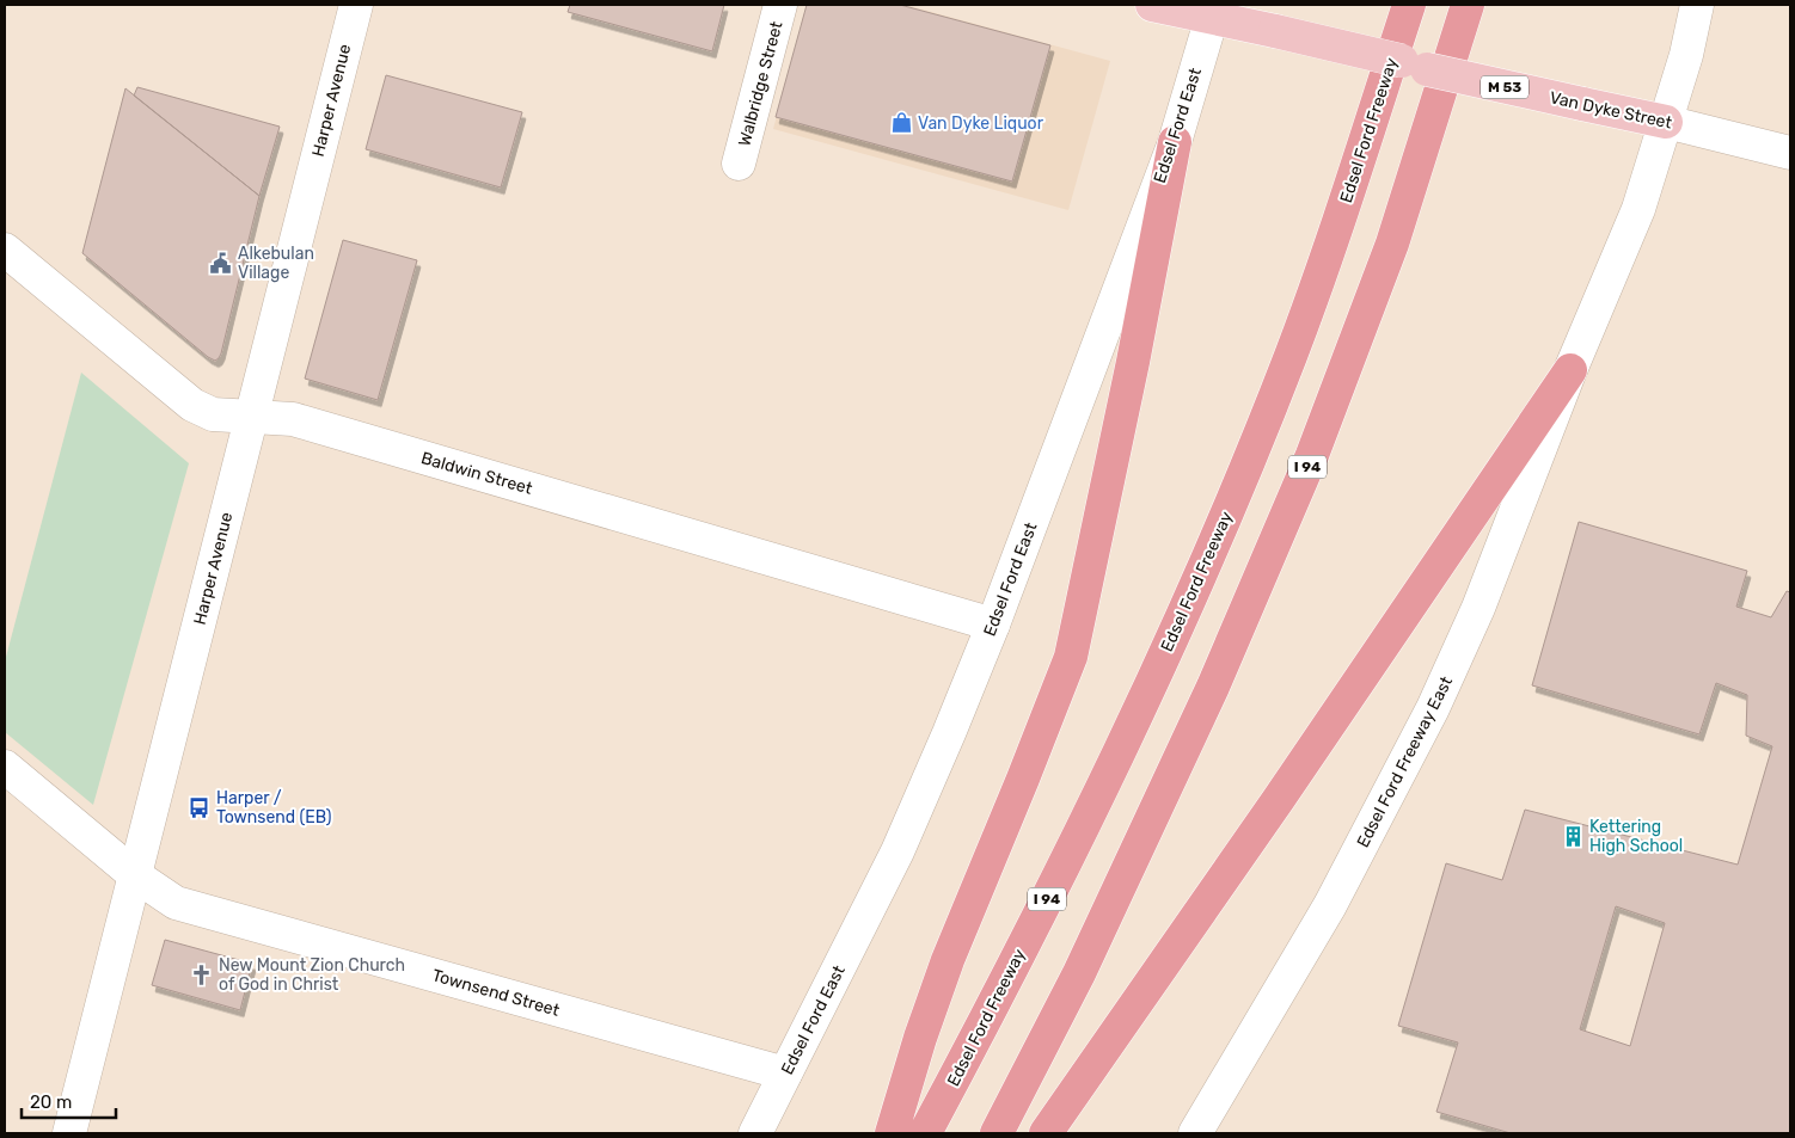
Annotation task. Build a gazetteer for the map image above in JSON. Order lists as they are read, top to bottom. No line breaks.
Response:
{"streets":{"highway":["Edsel Ford Freeway","I 94"],"main road":["M 53","Van Dyke Street"],"street":["Walbridge Street","Harper Avenue","Edsel Ford East","Baldwin Street","Edsel Ford Freeway East","Townsend Street"]},"crossings":[["Harper Avenue","Baldwin Street"],["Harper Avenue","Townsend Street"],["Van Dyke Street","Edsel Ford East"],["Van Dyke Street","Edsel Ford Freeway East"],["Edsel Ford East","Baldwin Street"],["Edsel Ford East","Townsend Street"]],"places":{"shop":["Van Dyke Liquor"],"public building":["Alkebulan Village"],"bus stop":["Harper / Townsend (EB)"],"building":["Kettering High School"],"church":["New Mount Zion Church of God in Christ"]},"scale_bar":"20 m"}
